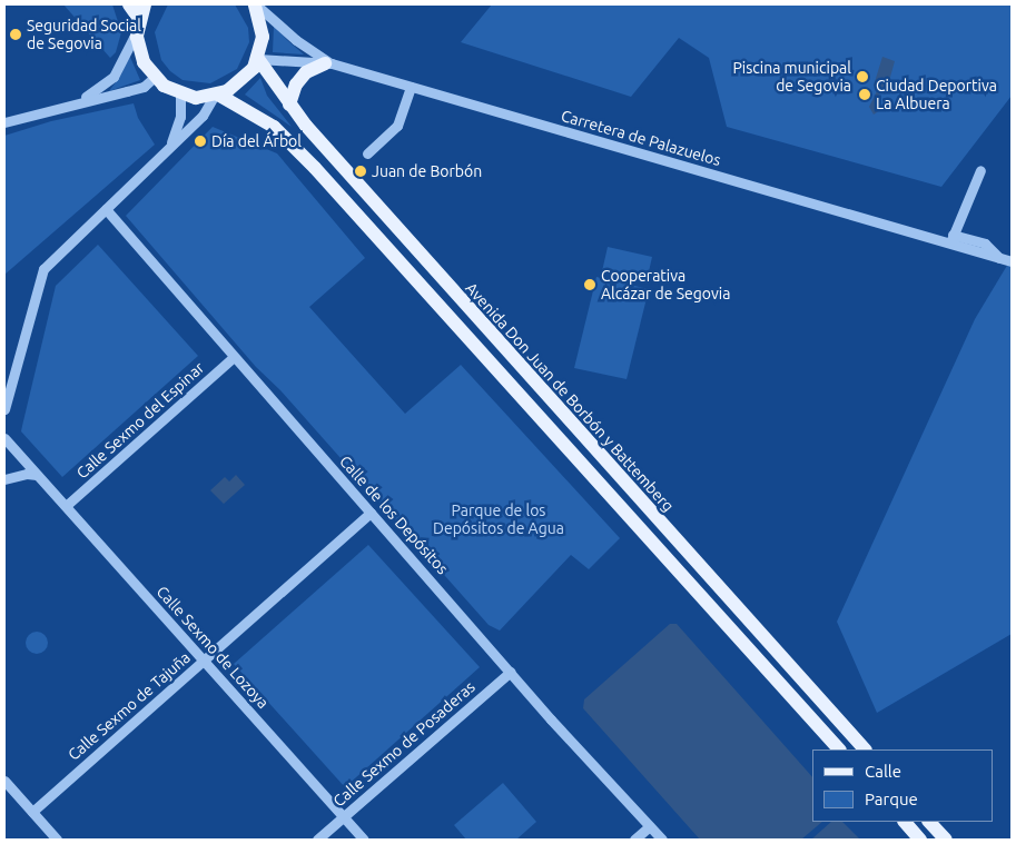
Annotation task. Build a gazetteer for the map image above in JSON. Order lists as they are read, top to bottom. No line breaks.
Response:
{"streets":{"main road":["Avenida Don Juan de Borbón y Battemberg"],"street":["Carretera de Palazuelos","Calle Sexmo del Espinar","Calle de los Depósitos","Calle Sexmo de Lozoya","Calle Sexmo de Tajuña","Calle Sexmo de Posaderas"]},"crossings":[["Carretera de Palazuelos","Avenida Don Juan de Borbón y Battemberg"],["Calle Sexmo del Espinar","Calle de los Depósitos"],["Calle Sexmo del Espinar","Calle Sexmo de Lozoya"],["Calle de los Depósitos","Calle Sexmo de Tajuña"],["Calle de los Depósitos","Calle Sexmo de Posaderas"],["Calle Sexmo de Lozoya","Calle Sexmo de Tajuña"],["Calle Sexmo de Lozoya","Calle Sexmo de Posaderas"]],"parks":["Parque de los Depósitos de Agua"],"places":["Seguridad Social de Segovia","Piscina municipal de Segovia","Ciudad Deportiva La Albuera","Día del Árbol","Juan de Borbón","Cooperativa Alcázar de Segovia"],"legend":["Calle","Parque"]}
